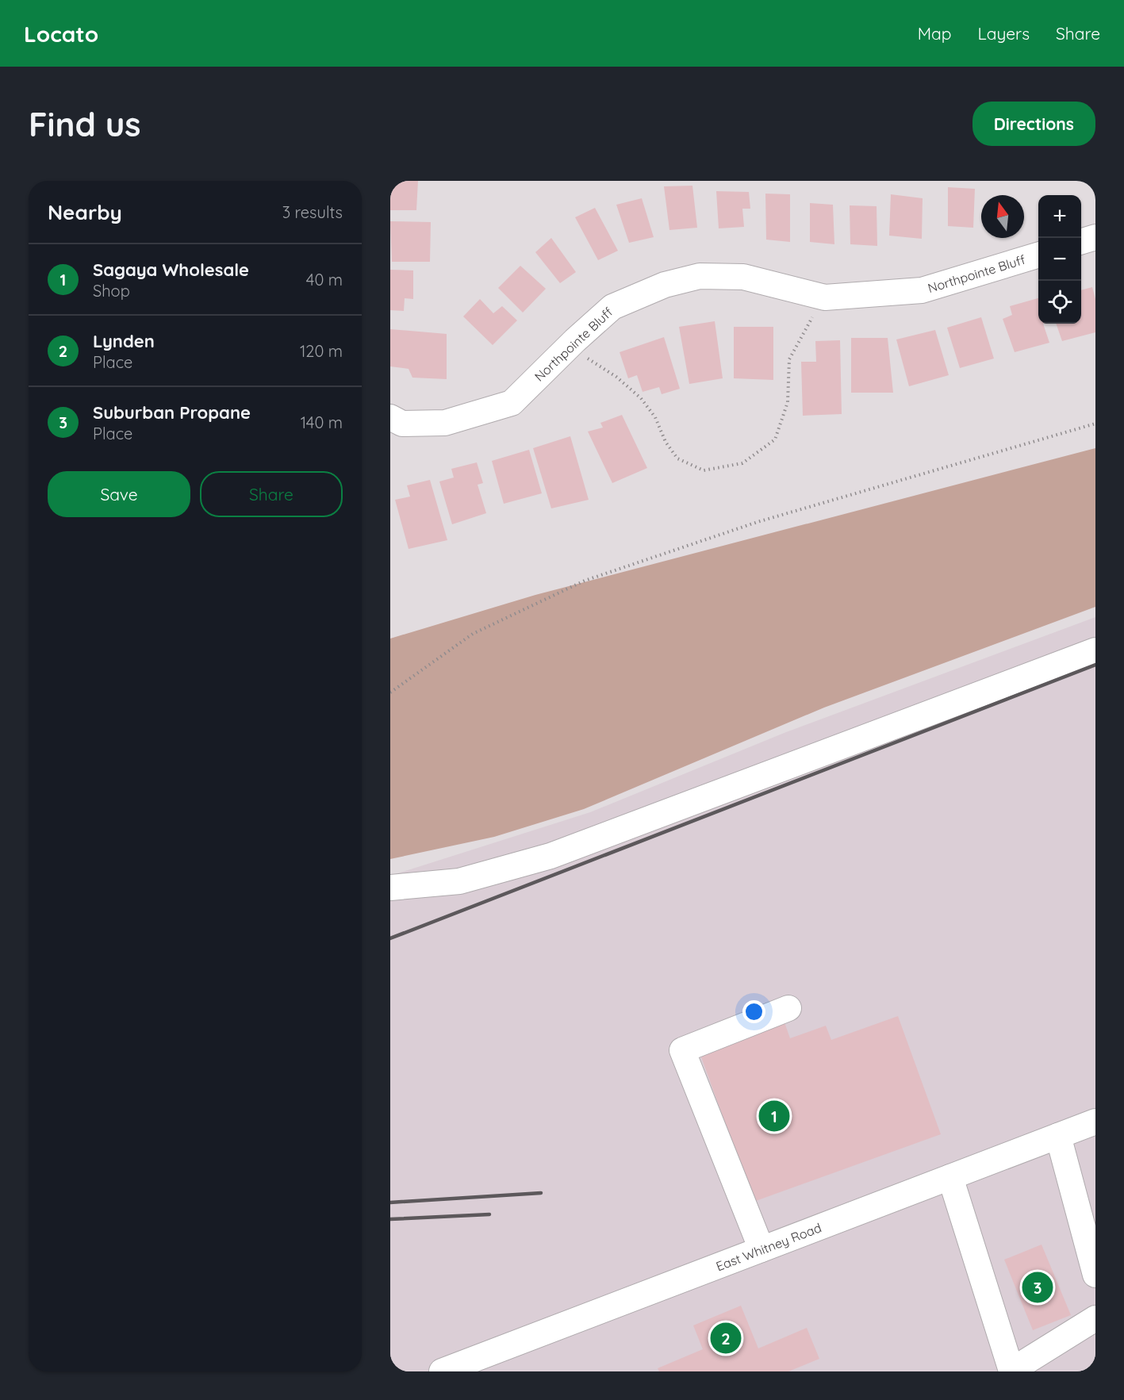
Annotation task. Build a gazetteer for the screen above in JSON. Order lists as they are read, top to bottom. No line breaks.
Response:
{"streets":{"street":["Northpointe Bluff","East Whitney Road"]},"north":"top","page":{"header":"Locato","nav":["Map","Layers","Share"],"buttons":["Directions",["Save","Share"]],"title":"Find us","heading":["Nearby","3 results"],"map_buttons":["+","−"],"list":[{"mark":"1","name":"Sagaya Wholesale","note":"Shop","value":"40 m"},{"mark":"2","name":"Lynden","note":"Place","value":"120 m"},{"mark":"3","name":"Suburban Propane","note":"Place","value":"140 m"}],"pins":["1","3","2"]}}
